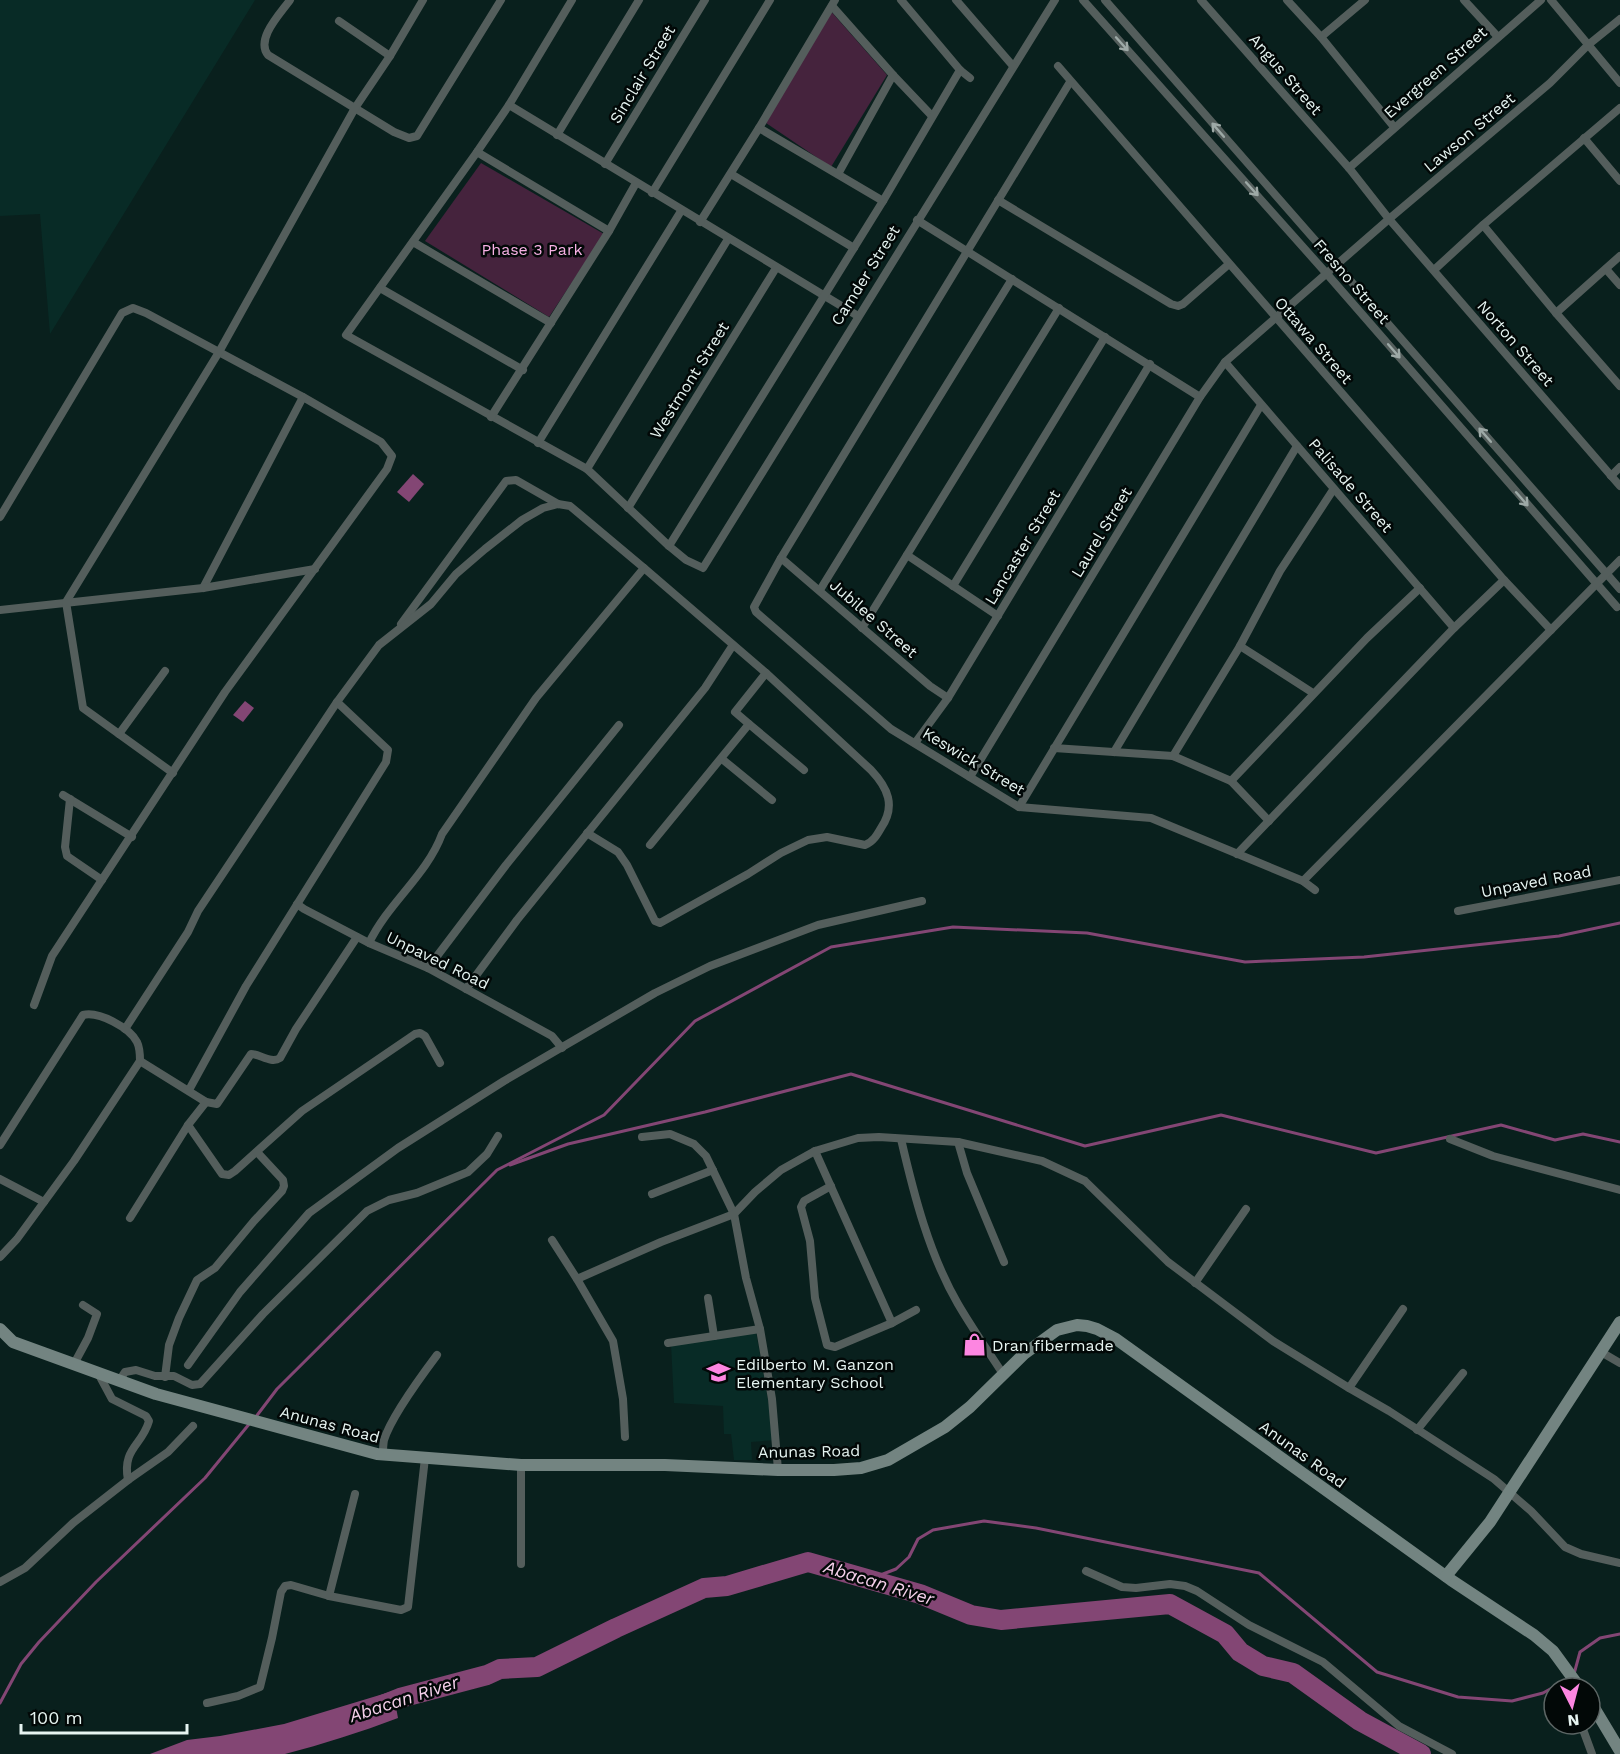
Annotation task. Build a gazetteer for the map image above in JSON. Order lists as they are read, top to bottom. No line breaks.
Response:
{"streets":{"street":["Evergreen Street","Sinclair Street","Angus Street","Lawson Street","Camder Street","Fresno Street","Ottawa Street","Norton Street","Westmont Street","Palisade Street","Laurel Street","Lancaster Street","Jubilee Street","Keswick Street","Unpaved Road","Anunas Road"]},"crossings":[["Evergreen Street","Angus Street"],["Angus Street","Lawson Street"],["Angus Street","Norton Street"],["Lawson Street","Fresno Street"],["Lawson Street","Norton Street"],["Lawson Street","Laurel Street"],["Fresno Street","Laurel Street"],["Ottawa Street","Laurel Street"],["Palisade Street","Laurel Street"],["Laurel Street","Keswick Street"],["Lancaster Street","Jubilee Street"],["Lancaster Street","Keswick Street"],["Jubilee Street","Keswick Street"]],"water":["Abacan River"],"parks":["Phase 3 Park"],"places":{"shop":["Dran fibermade"],"school or university":["Edilberto M. Ganzon Elementary School"]},"scale_bar":"100 m","north":"bottom"}
